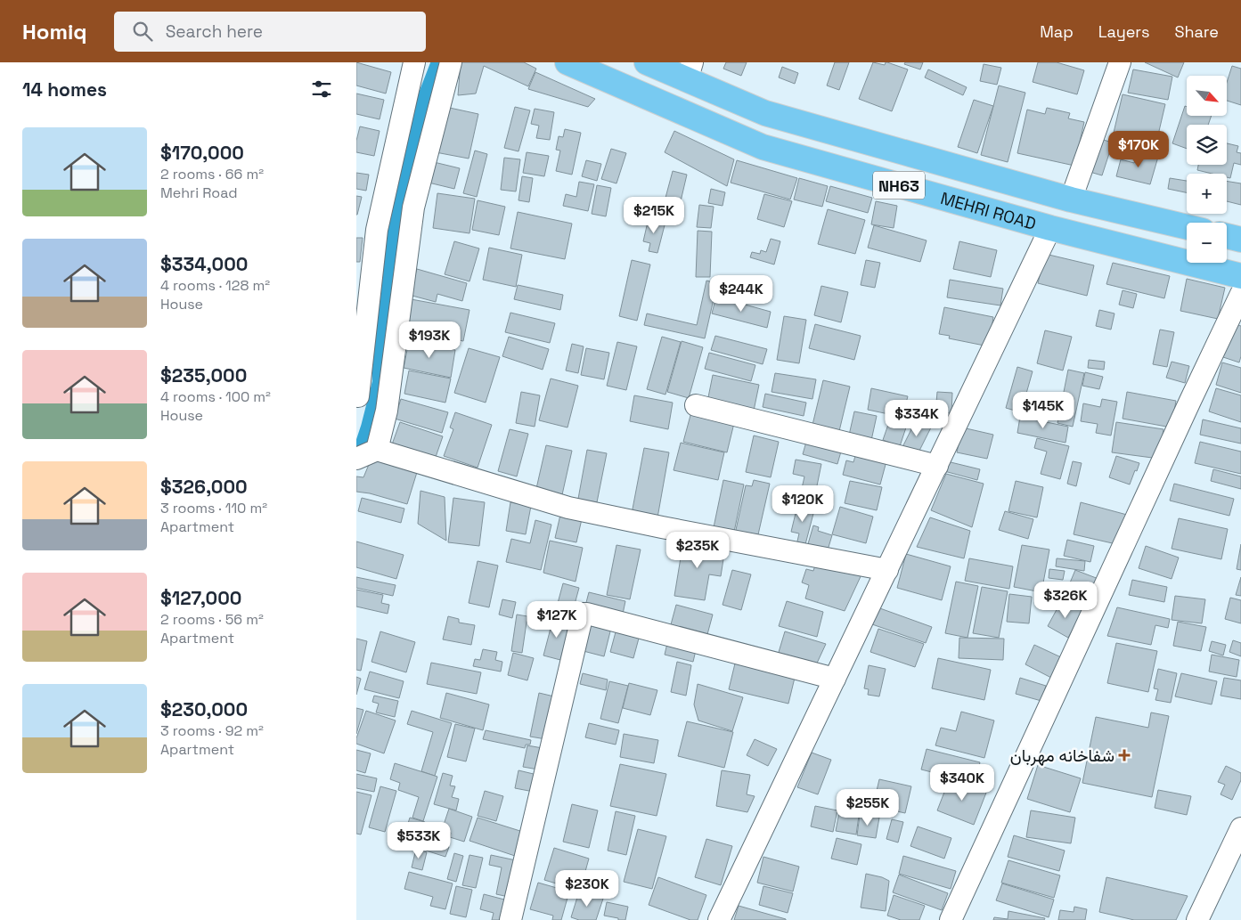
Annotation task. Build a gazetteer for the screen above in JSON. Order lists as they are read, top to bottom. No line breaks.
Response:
{"streets":{"highway":["NH63","MEHRI ROAD"]},"places":{"health":["شفاخانه مهربان"]},"north":"bottom right","page":{"header":"Homiq","search":"Search here","nav":["Map","Layers","Share"],"heading":"14 homes","map_buttons":["+","−"],"list":[{"name":"$170,000","note":"2 rooms · 66 m² · Mehri Road"},{"name":"$334,000","note":"4 rooms · 128 m² · House"},{"name":"$235,000","note":"4 rooms · 100 m² · House"},{"name":"$326,000","note":"3 rooms · 110 m² · Apartment"},{"name":"$127,000","note":"2 rooms · 56 m² · Apartment"},{"name":"$230,000","note":"3 rooms · 92 m² · Apartment"}],"price":["$170K","$215K","$244K","$193K","$145K","$334K","$120K","$235K","$326K","$127K","$340K","$255K","$533K","$230K"]}}
